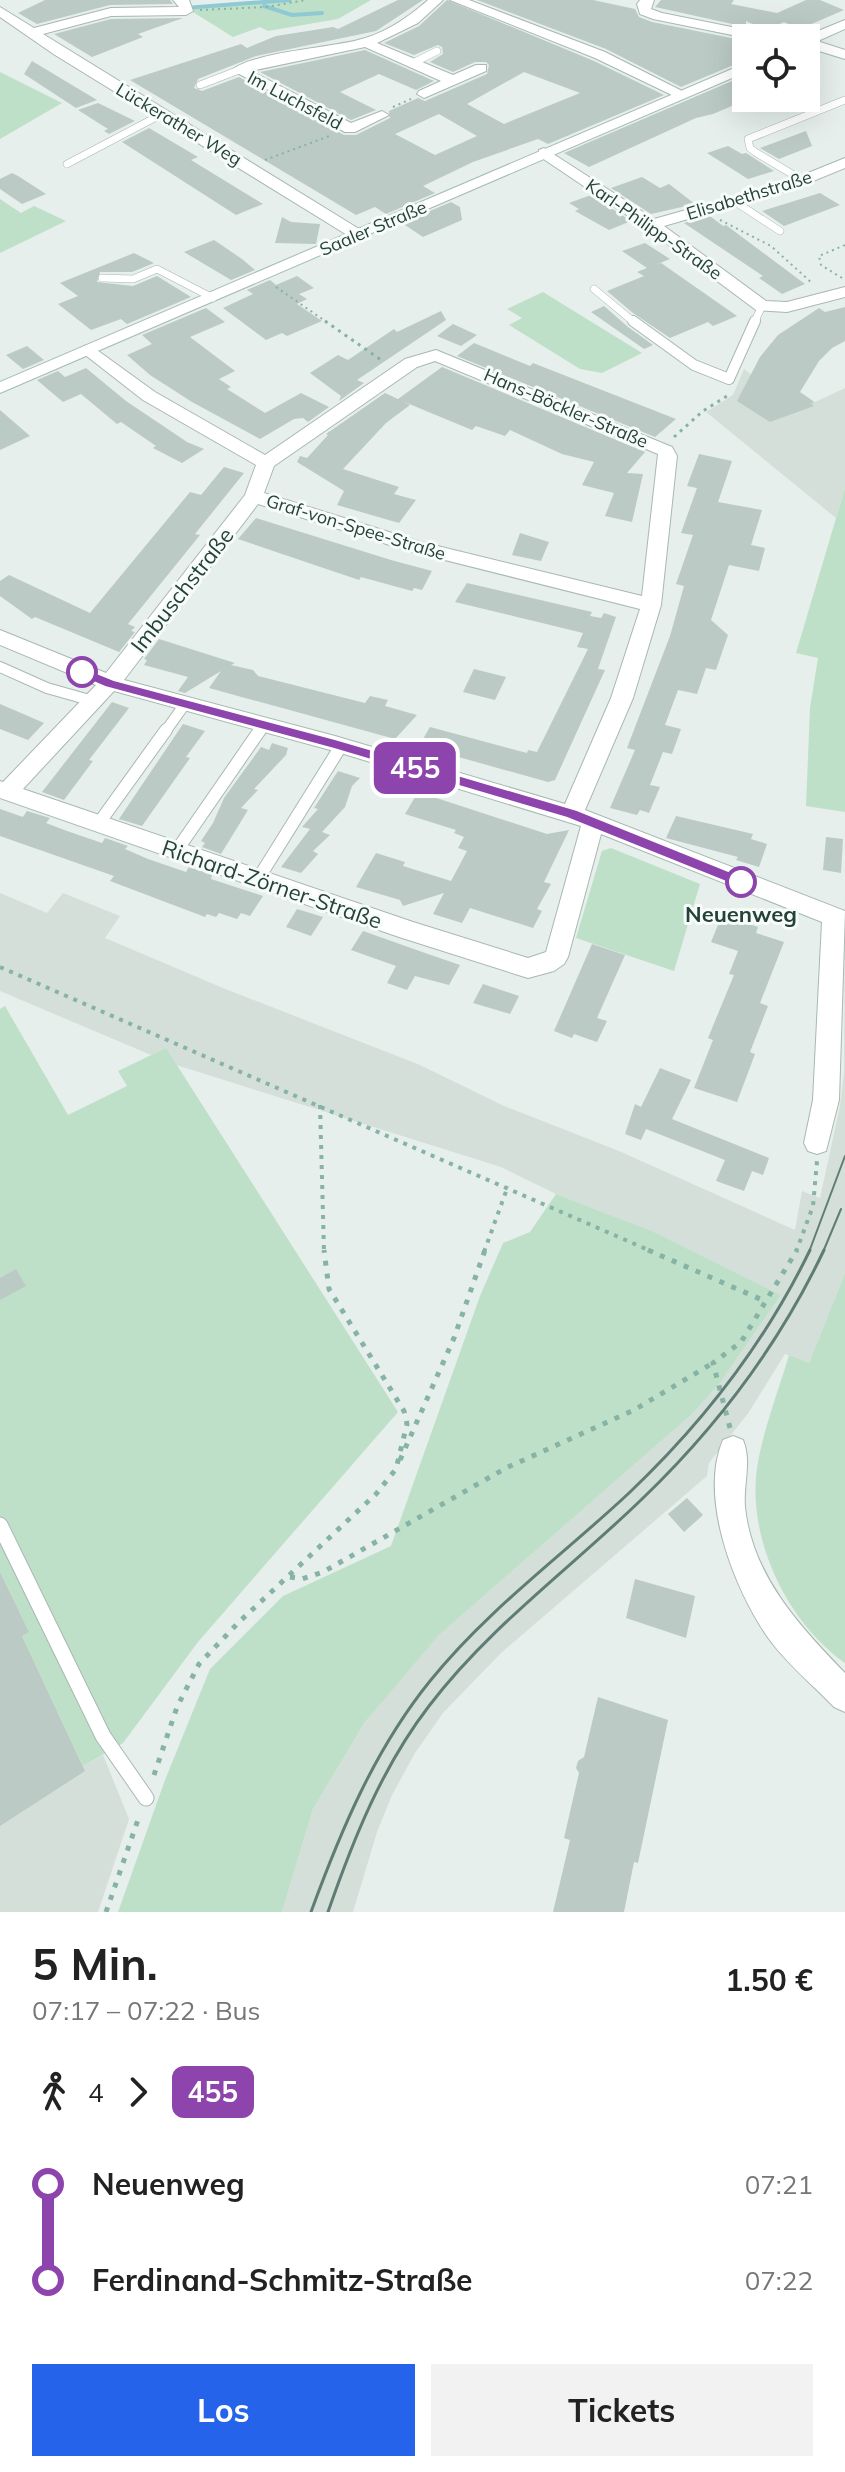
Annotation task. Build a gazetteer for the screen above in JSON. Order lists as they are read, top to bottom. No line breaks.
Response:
{"streets":{"street":["Im Luchsfeld","Lückerather Weg","Elisabethstraße","Saaler Straße","Karl-Philipp-Straße","Hans-Böckler-Straße","Graf-von-Spee-Straße","Imbuschstraße","Richard-Zörner-Straße"]},"crossings":[["Lückerather Weg","Saaler Straße"],["Elisabethstraße","Karl-Philipp-Straße"],["Saaler Straße","Karl-Philipp-Straße"],["Saaler Straße","Graf-von-Spee-Straße"],["Hans-Böckler-Straße","Graf-von-Spee-Straße"],["Hans-Böckler-Straße","Richard-Zörner-Straße"],["Graf-von-Spee-Straße","Imbuschstraße"],["Imbuschstraße","Richard-Zörner-Straße"]],"places":["Neuenweg"],"lines":["bus line 455"],"page":{"on_map":"455","heading":["5 Min.","07:17 – 07:22 · Bus","1.50 €"],"legs":["4","455"],"list":[{"name":"Neuenweg","value":"07:21"},{"name":"Ferdinand-Schmitz-Straße","value":"07:22"}],"buttons":["Los","Tickets"]}}
